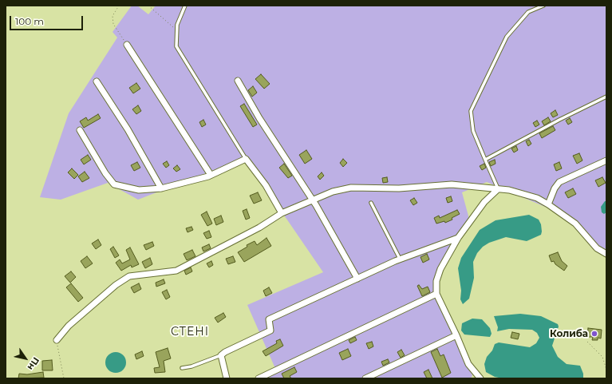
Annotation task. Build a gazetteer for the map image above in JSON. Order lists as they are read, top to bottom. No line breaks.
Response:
{"districts":["СТЕНІ"],"places":["Колиба"],"scale_bar":"100 m","north":"bottom right"}
